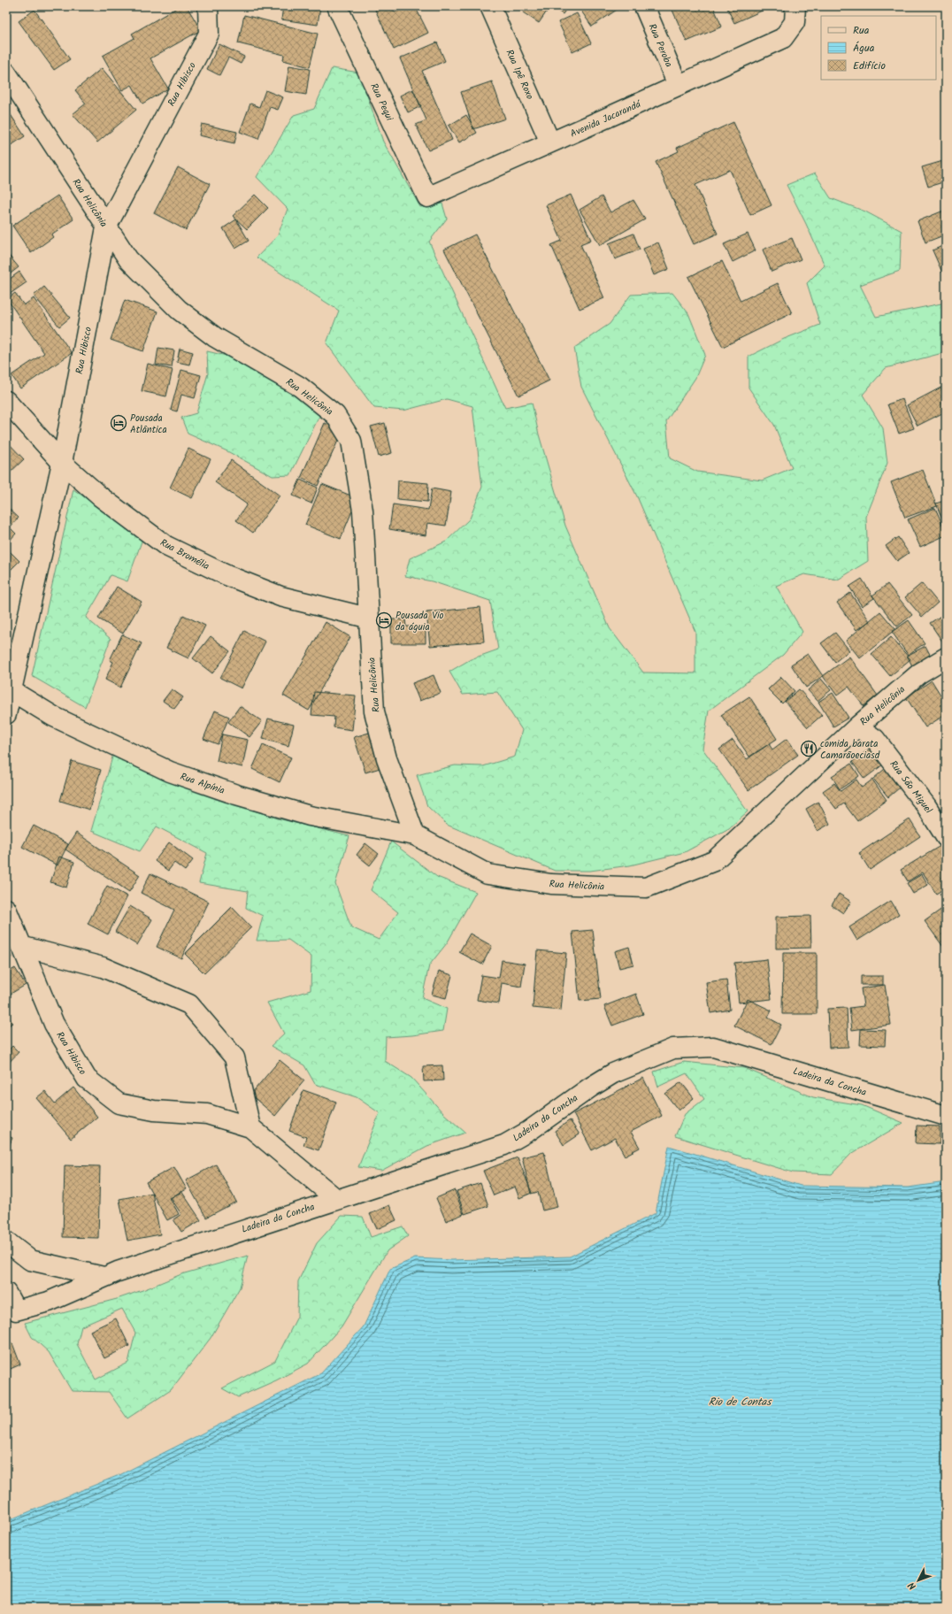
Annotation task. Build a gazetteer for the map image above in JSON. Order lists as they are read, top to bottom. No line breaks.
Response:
{"streets":{"street":["Rua Peroba","Rua Ipê Roxo","Rua Hibisco","Rua Pequi","Avenida Jacarandá","Rua Helicônia","Rua Bromélia","Rua Alpínia","Rua São Miguel","Ladeira da Concha"]},"crossings":[["Rua Peroba","Avenida Jacarandá"],["Rua Ipê Roxo","Avenida Jacarandá"],["Rua Hibisco","Rua Helicônia"],["Rua Hibisco","Rua Bromélia"],["Rua Hibisco","Rua Alpínia"],["Rua Hibisco","Ladeira da Concha"],["Rua Pequi","Avenida Jacarandá"],["Rua Helicônia","Rua Bromélia"],["Rua Helicônia","Rua Alpínia"],["Rua Helicônia","Rua São Miguel"]],"water":["Rio de Contas"],"places":{"hotel":["Pousada Atlântica","Pousada Vio da águia"],"restaurant":["comida barata Camarãoeciasd"]},"legend":["Rua","Água","Edifício"],"north":"bottom left"}
